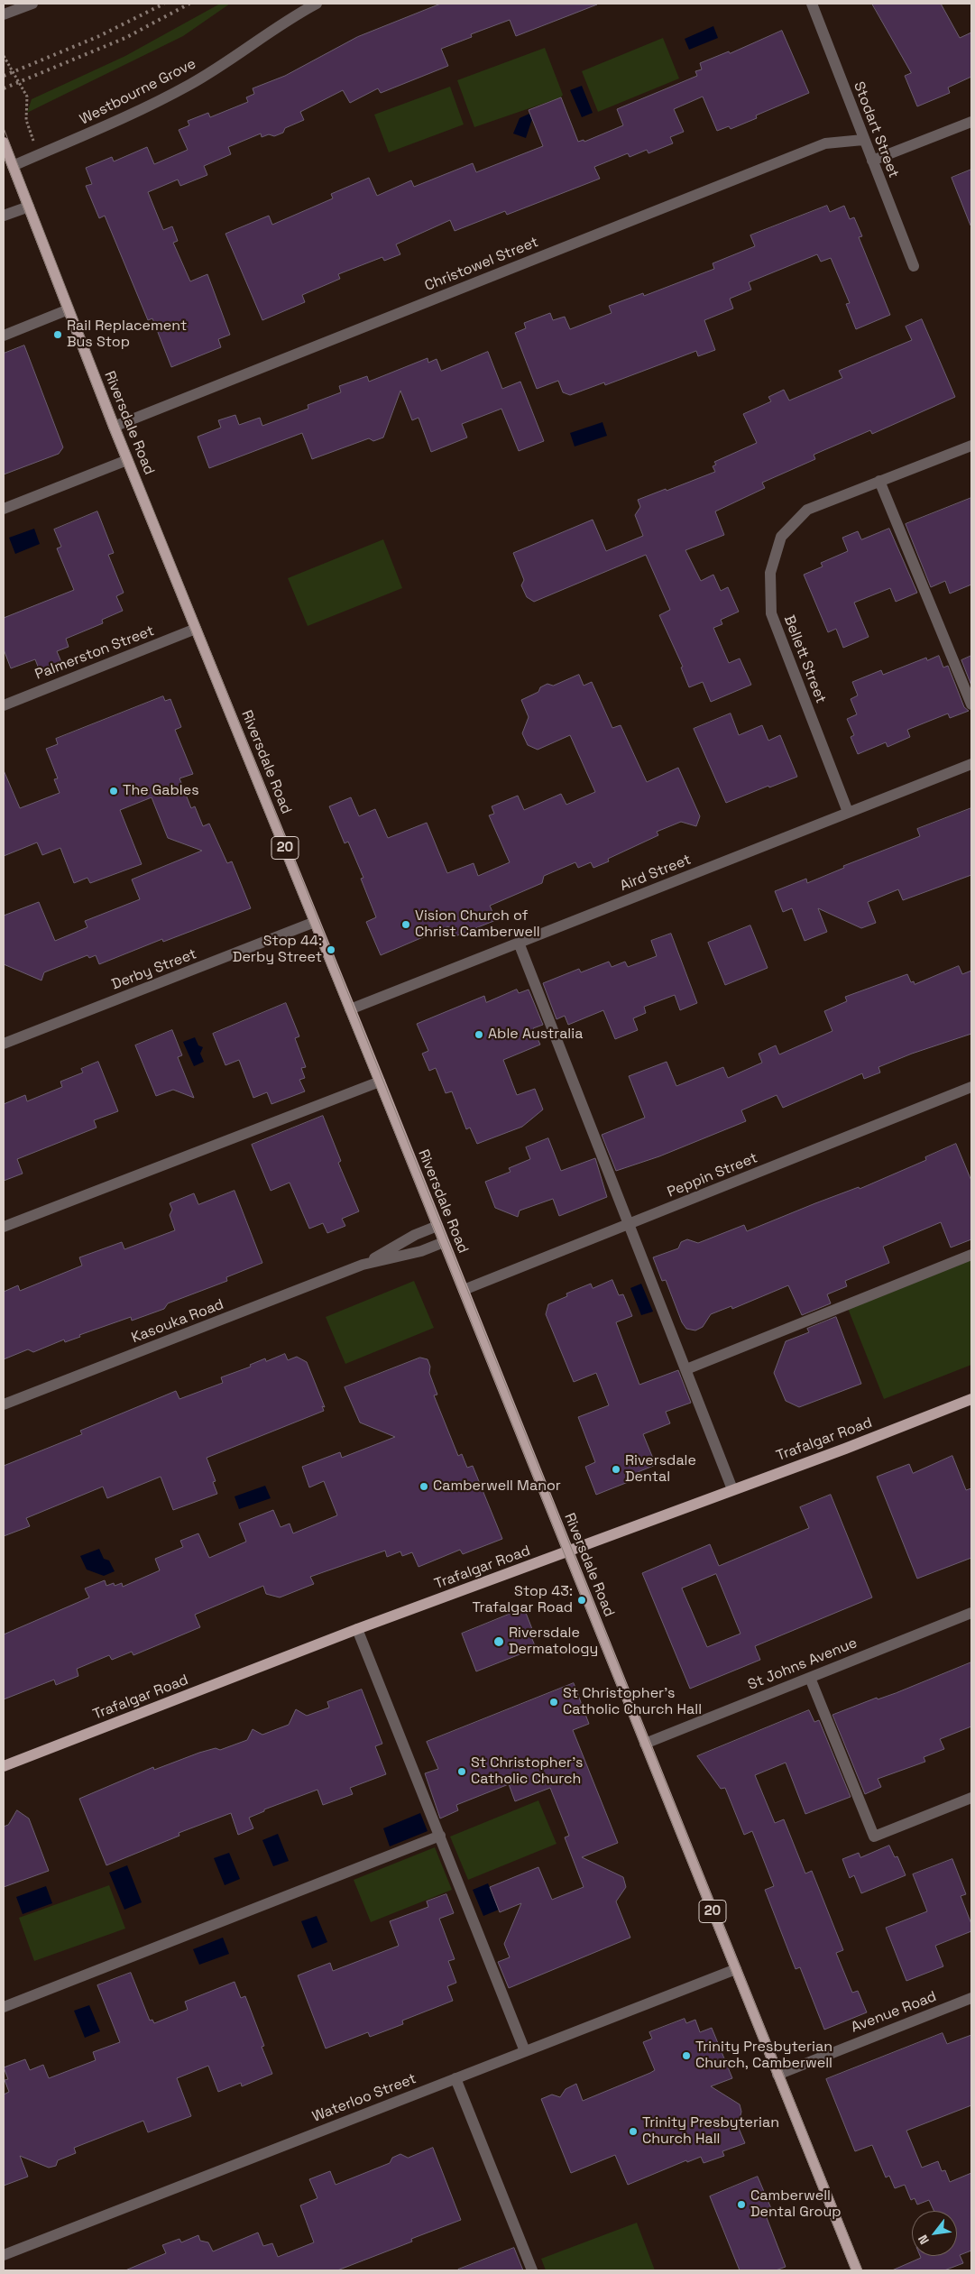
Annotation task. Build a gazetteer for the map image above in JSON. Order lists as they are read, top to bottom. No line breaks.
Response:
{"streets":{"main road":["Riversdale Road","20","Trafalgar Road"],"street":["Westbourne Grove","Stodart Street","Christowel Street","Palmerston Street","Bellett Street","Aird Street","Derby Street","Peppin Street","Kasouka Road","St Johns Avenue","Avenue Road","Waterloo Street"]},"crossings":[["Westbourne Grove","Riversdale Road"],["Stodart Street","Christowel Street"],["Christowel Street","Riversdale Road"],["Riversdale Road","Palmerston Street"],["Riversdale Road","Aird Street"],["Riversdale Road","Derby Street"],["Riversdale Road","Peppin Street"],["Riversdale Road","Kasouka Road"],["Riversdale Road","Trafalgar Road"],["Riversdale Road","St Johns Avenue"],["Riversdale Road","Avenue Road"],["Riversdale Road","Waterloo Street"],["Bellett Street","Aird Street"]],"places":["Rail Replacement Bus Stop","The Gables","Vision Church of Christ Camberwell","Stop 44: Derby Street","Able Australia","Riversdale Dental","Camberwell Manor","Stop 43: Trafalgar Road","Riversdale Dermatology","St Christopher's Catholic Church Hall","St Christopher's Catholic Church","Trinity Presbyterian Church, Camberwell","Trinity Presbyterian Church Hall","Camberwell Dental Group"],"north":"bottom left"}
